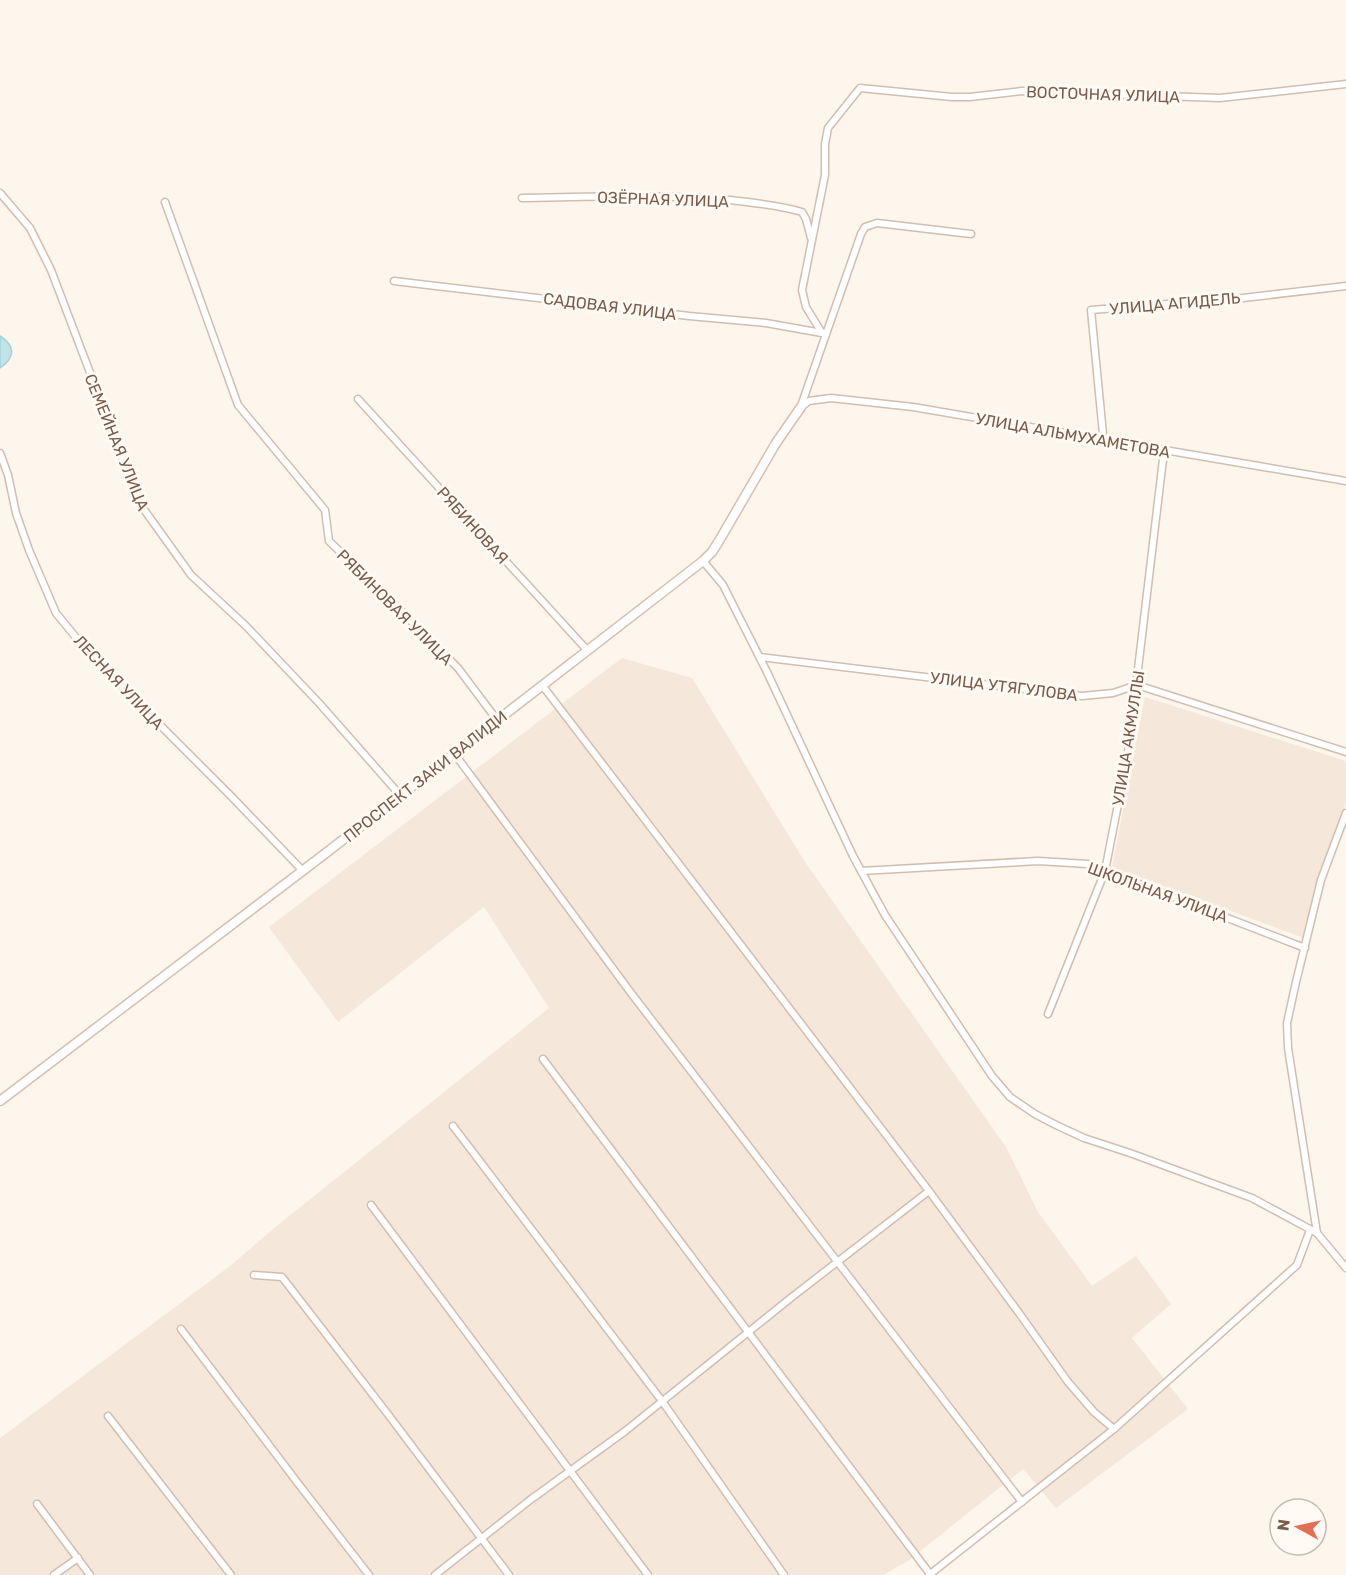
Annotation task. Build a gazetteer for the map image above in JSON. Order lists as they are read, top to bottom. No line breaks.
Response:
{"streets":{"street":["ВОСТОЧНАЯ УЛИЦА","ОЗЁРНАЯ УЛИЦА","УЛИЦА АГИДЕЛЬ","САДОВАЯ УЛИЦА","УЛИЦА АЛЬМУХАМЕТОВА","СЕМЕЙНАЯ УЛИЦА","РЯБИНОВАЯ","РЯБИНОВАЯ УЛИЦА","ЛЕСНАЯ УЛИЦА","УЛИЦА УТЯГУЛОВА","УЛИЦА АКМУЛЛЫ","ПРОСПЕКТ ЗАКИ ВАЛИДИ","ШКОЛЬНАЯ УЛИЦА"]},"crossings":[["ВОСТОЧНАЯ УЛИЦА","ОЗЁРНАЯ УЛИЦА"],["УЛИЦА АЛЬМУХАМЕТОВА","УЛИЦА АКМУЛЛЫ"],["УЛИЦА АЛЬМУХАМЕТОВА","ПРОСПЕКТ ЗАКИ ВАЛИДИ"],["СЕМЕЙНАЯ УЛИЦА","ПРОСПЕКТ ЗАКИ ВАЛИДИ"],["РЯБИНОВАЯ","ПРОСПЕКТ ЗАКИ ВАЛИДИ"],["РЯБИНОВАЯ УЛИЦА","ПРОСПЕКТ ЗАКИ ВАЛИДИ"],["ЛЕСНАЯ УЛИЦА","ПРОСПЕКТ ЗАКИ ВАЛИДИ"],["УЛИЦА УТЯГУЛОВА","УЛИЦА АКМУЛЛЫ"],["УЛИЦА АКМУЛЛЫ","ШКОЛЬНАЯ УЛИЦА"]],"north":"left"}
